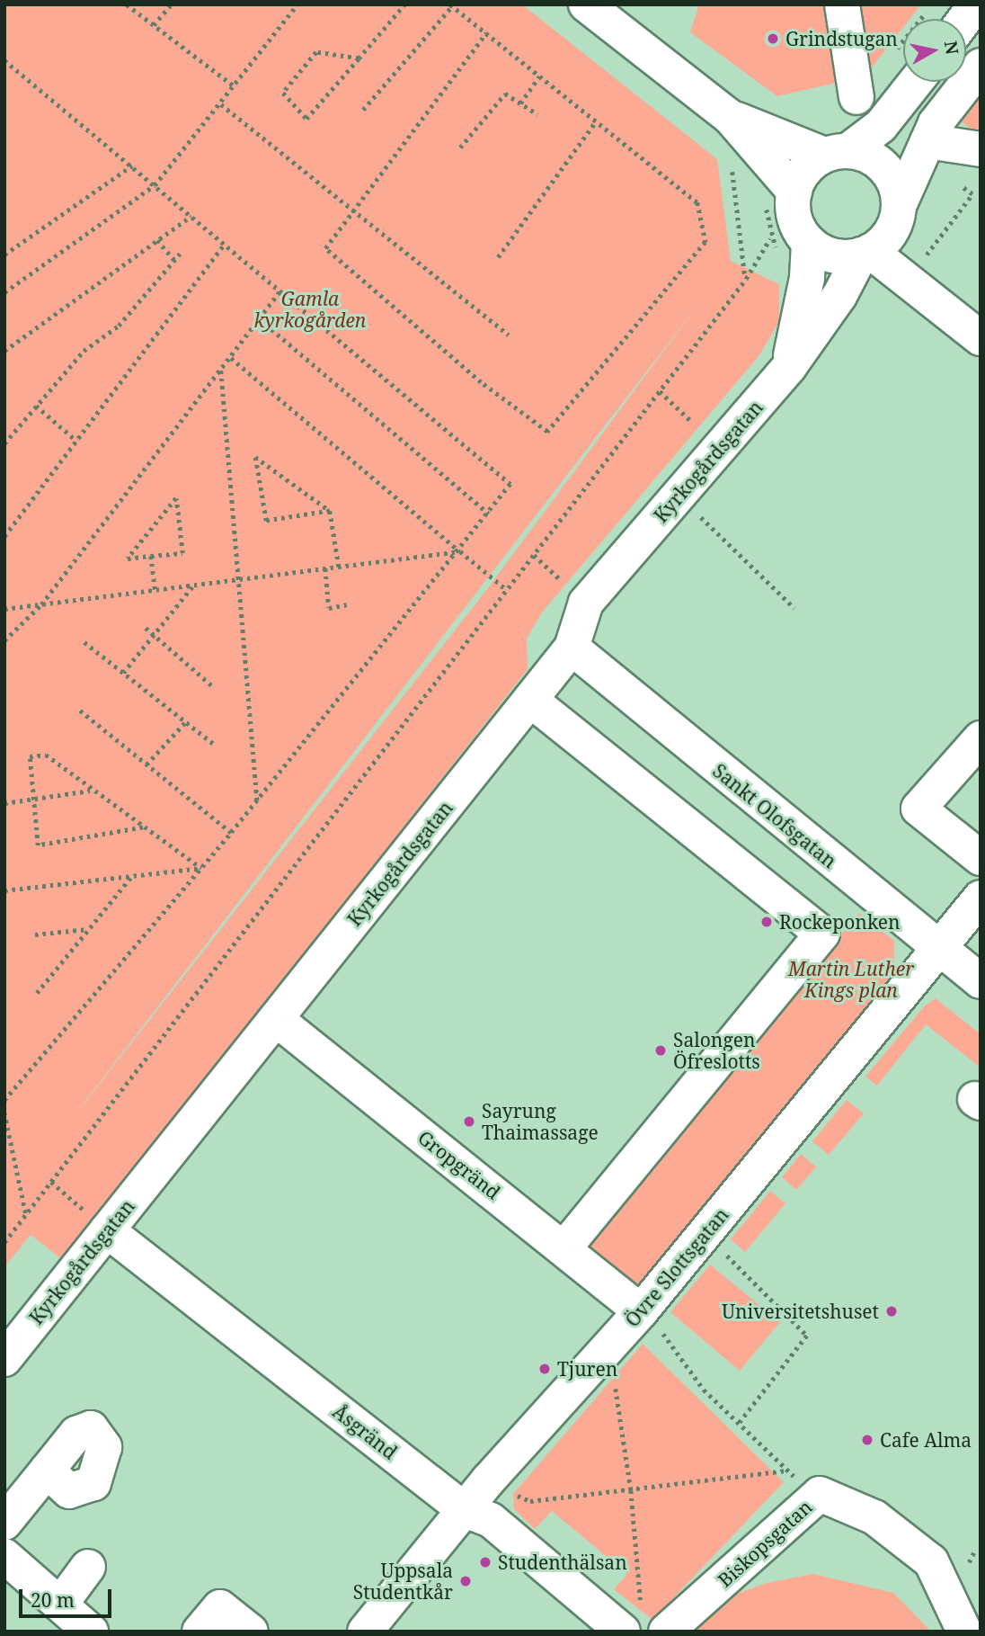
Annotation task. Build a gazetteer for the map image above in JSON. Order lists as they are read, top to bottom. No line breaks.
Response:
{"streets":{"street":["Kyrkogårdsgatan","Sankt Olofsgatan","Gropgränd","Övre Slottsgatan","Åsgränd","Biskopsgatan"]},"crossings":[["Kyrkogårdsgatan","Sankt Olofsgatan"],["Kyrkogårdsgatan","Gropgränd"],["Kyrkogårdsgatan","Åsgränd"],["Sankt Olofsgatan","Övre Slottsgatan"],["Gropgränd","Övre Slottsgatan"],["Övre Slottsgatan","Åsgränd"]],"parks":["Gamla kyrkogården","Martin Luther Kings plan"],"places":["Grindstugan","Rockeponken","Salongen Öfreslotts","Sayrung Thaimassage","Universitetshuset","Tjuren","Cafe Alma","Studenthälsan","Uppsala Studentkår"],"scale_bar":"20 m","north":"right"}
